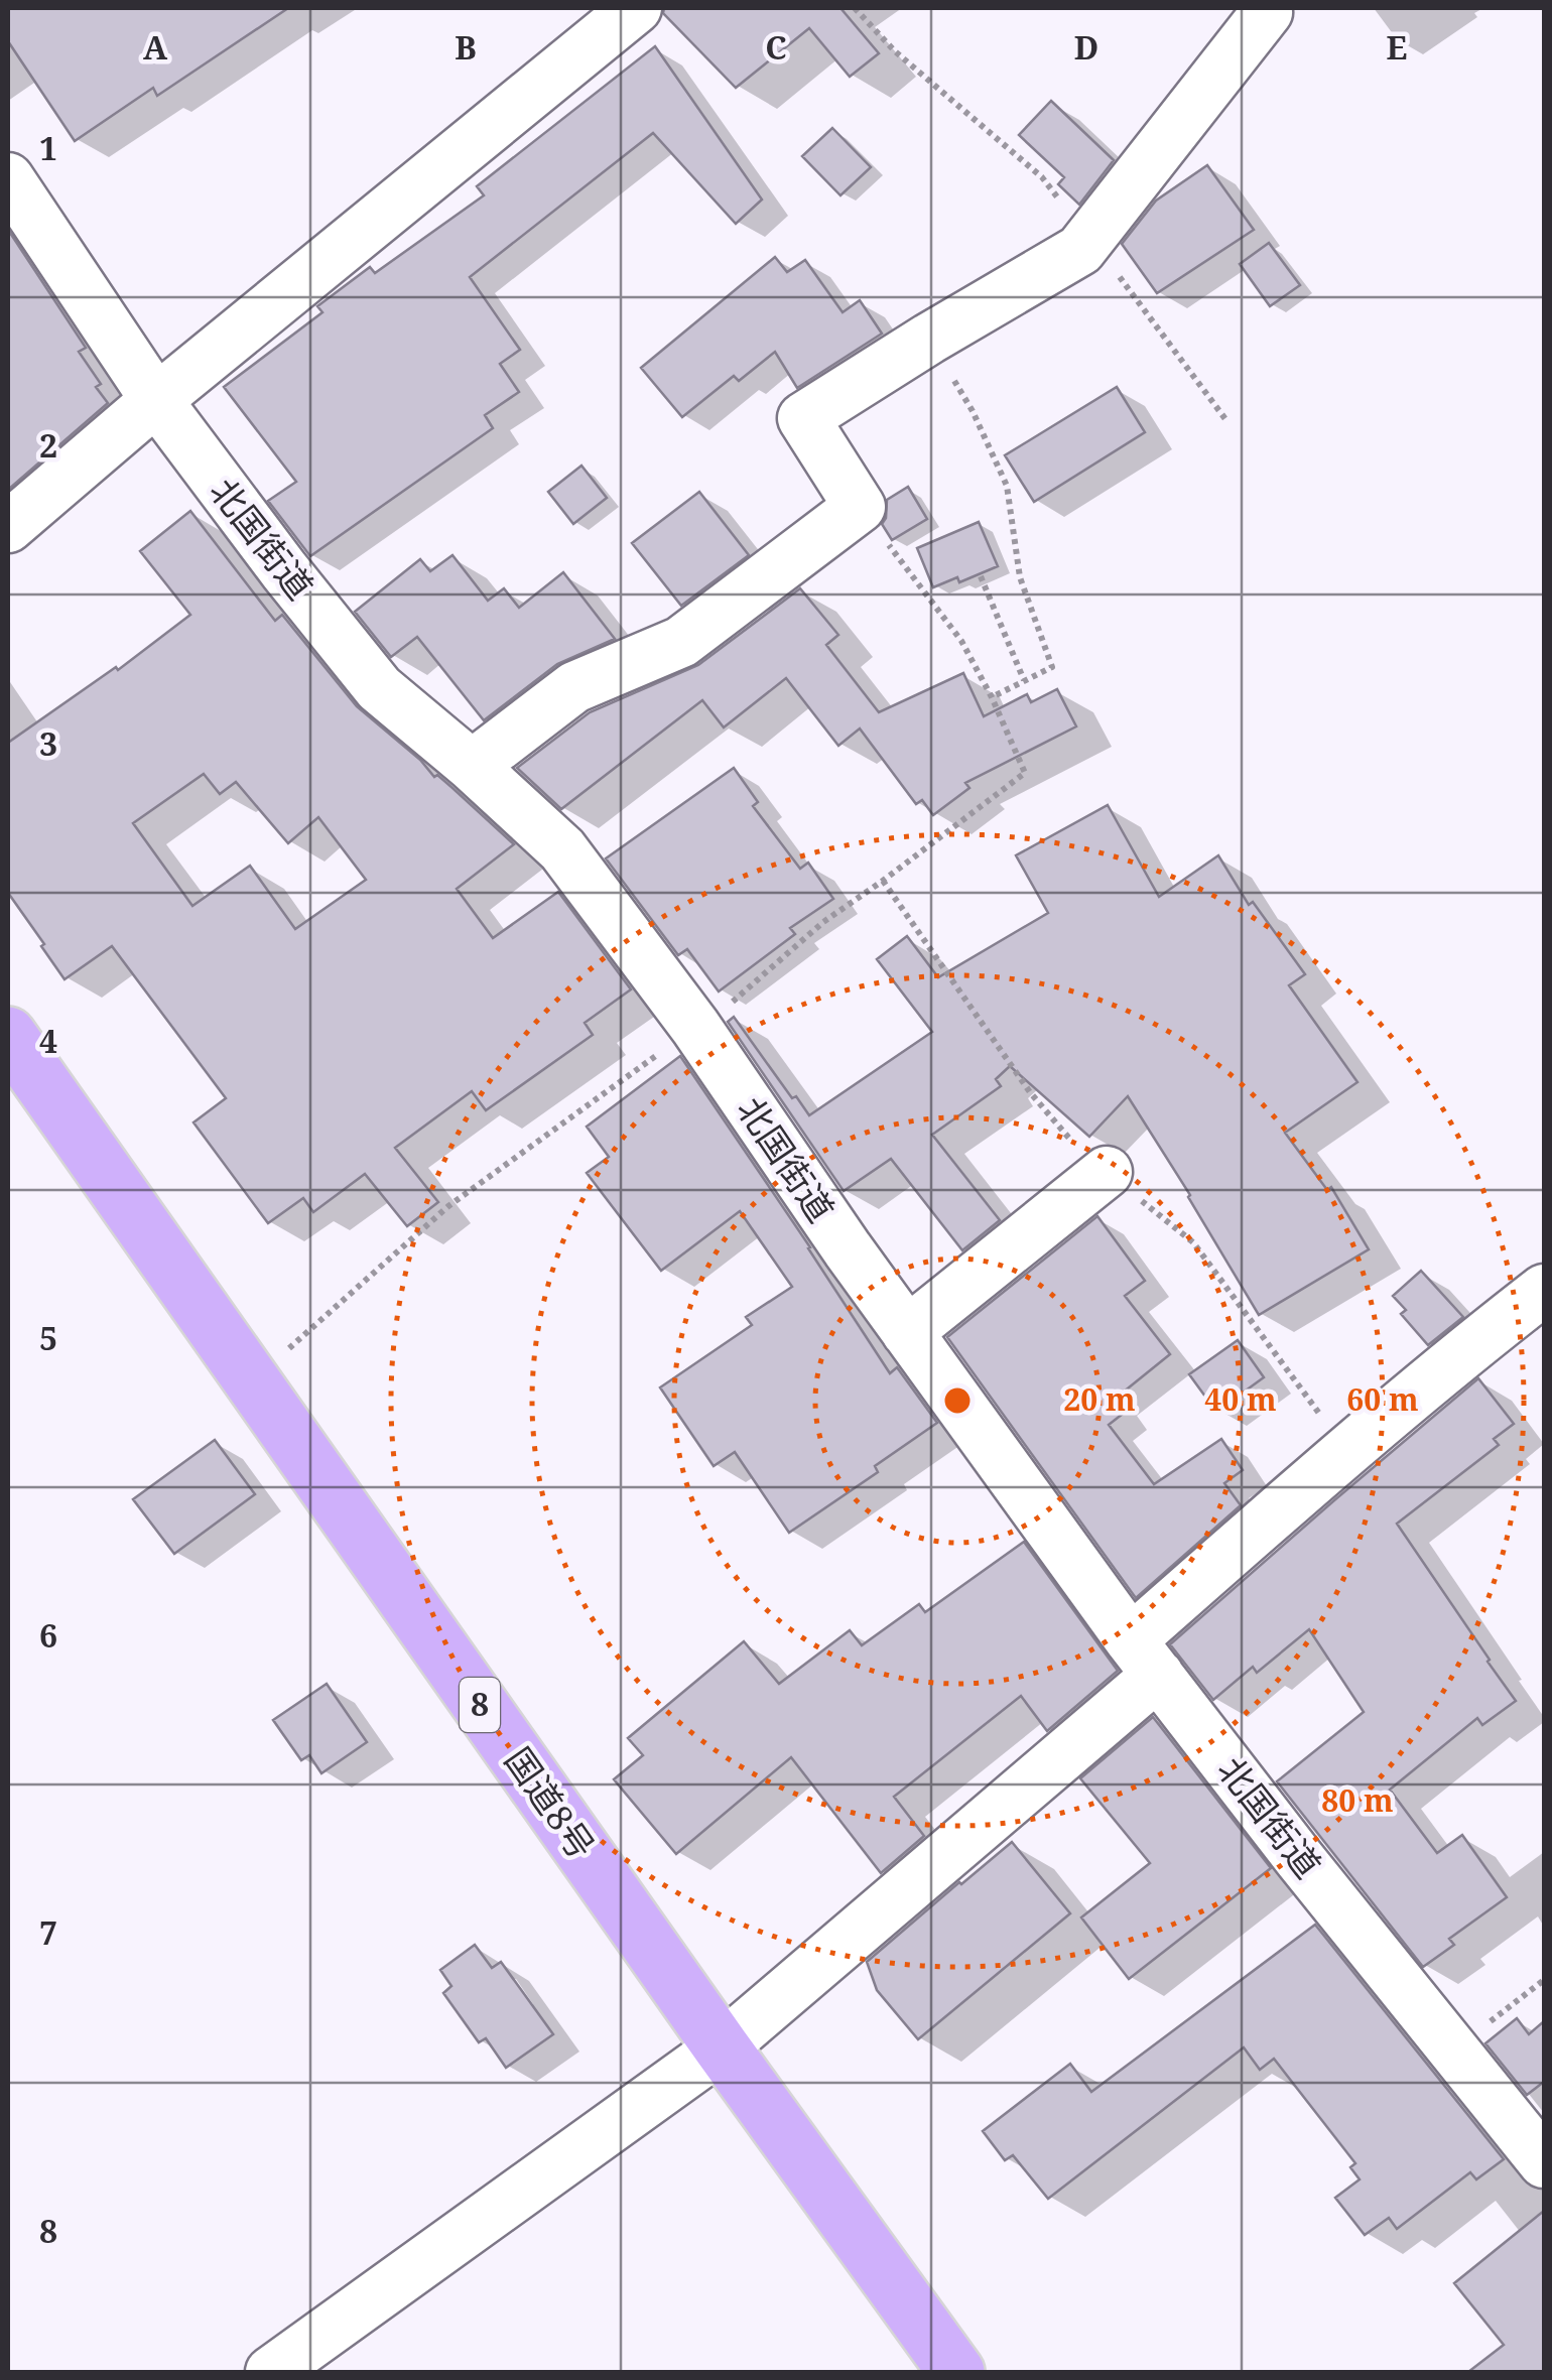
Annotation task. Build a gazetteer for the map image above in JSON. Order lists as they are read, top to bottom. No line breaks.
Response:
{"streets":{"highway":["8","国道8号"],"street":["北国街道"]},"grid":{"columns":["A","B","C","D","E"],"rows":["1","2","3","4","5","6","7","8"]},"rings":["20 m","40 m","60 m","80 m"]}
